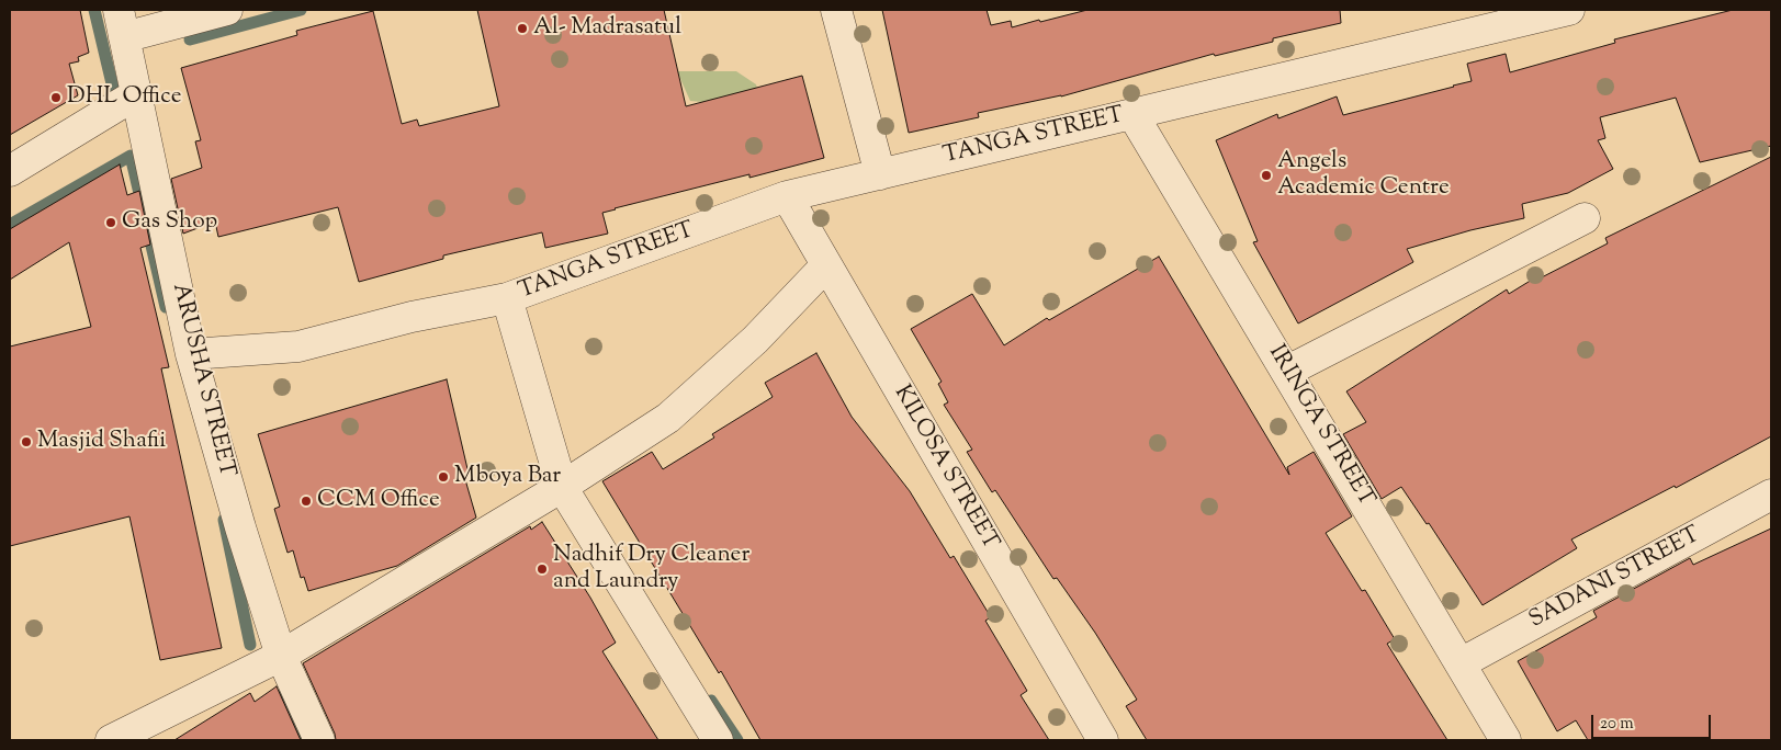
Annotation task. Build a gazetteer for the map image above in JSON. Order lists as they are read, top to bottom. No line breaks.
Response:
{"streets":{"street":["TANGA STREET","ARUSHA STREET","IRINGA STREET","KILOSA STREET","SADANI STREET"]},"crossings":[["TANGA STREET","ARUSHA STREET"],["TANGA STREET","IRINGA STREET"],["TANGA STREET","KILOSA STREET"],["IRINGA STREET","SADANI STREET"]],"places":["Al- Madrasatul","DHL Office","Angels Academic Centre","Gas Shop","Masjid Shafii","Mboya Bar","CCM Office","Nadhif Dry Cleaner and Laundry"],"scale_bar":"20 m"}
